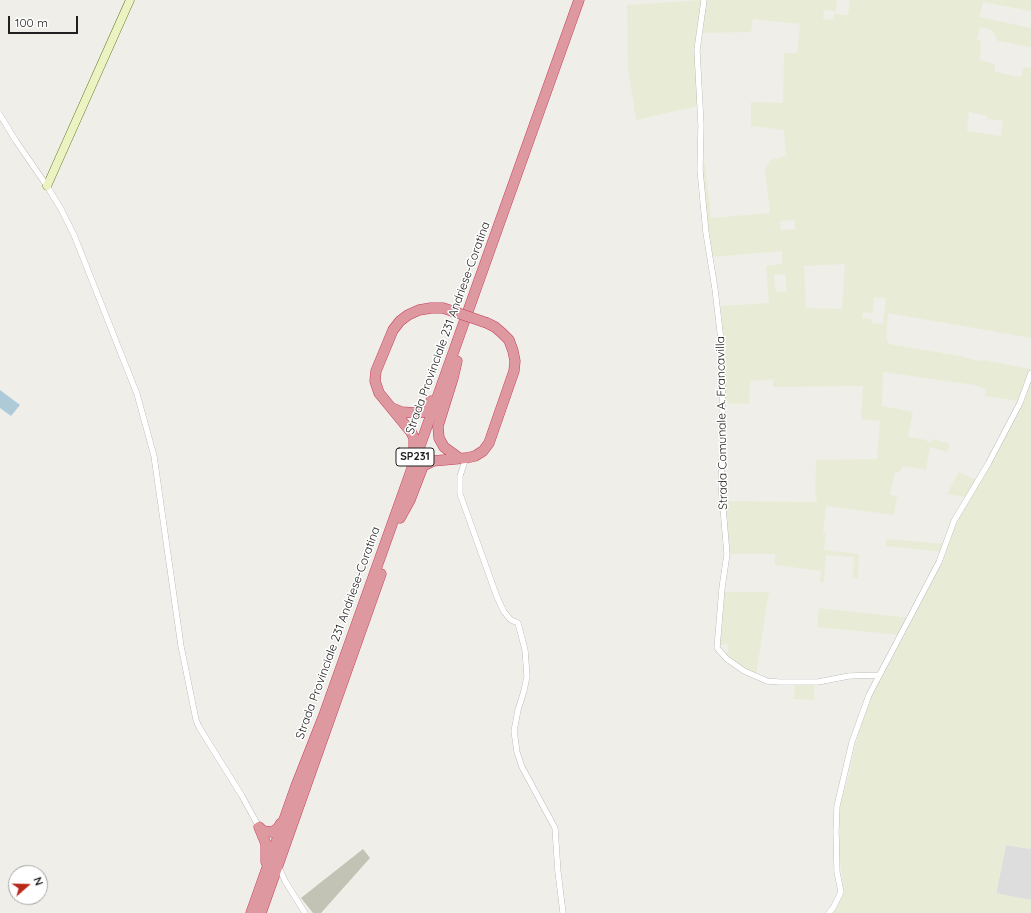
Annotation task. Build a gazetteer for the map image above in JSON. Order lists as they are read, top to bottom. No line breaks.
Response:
{"streets":{"highway":["Strada Provinciale 231 Andriese-Coratina","SP231"],"street":["Strada Comunale A. Francavilla"]},"scale_bar":"100 m","north":"right"}
